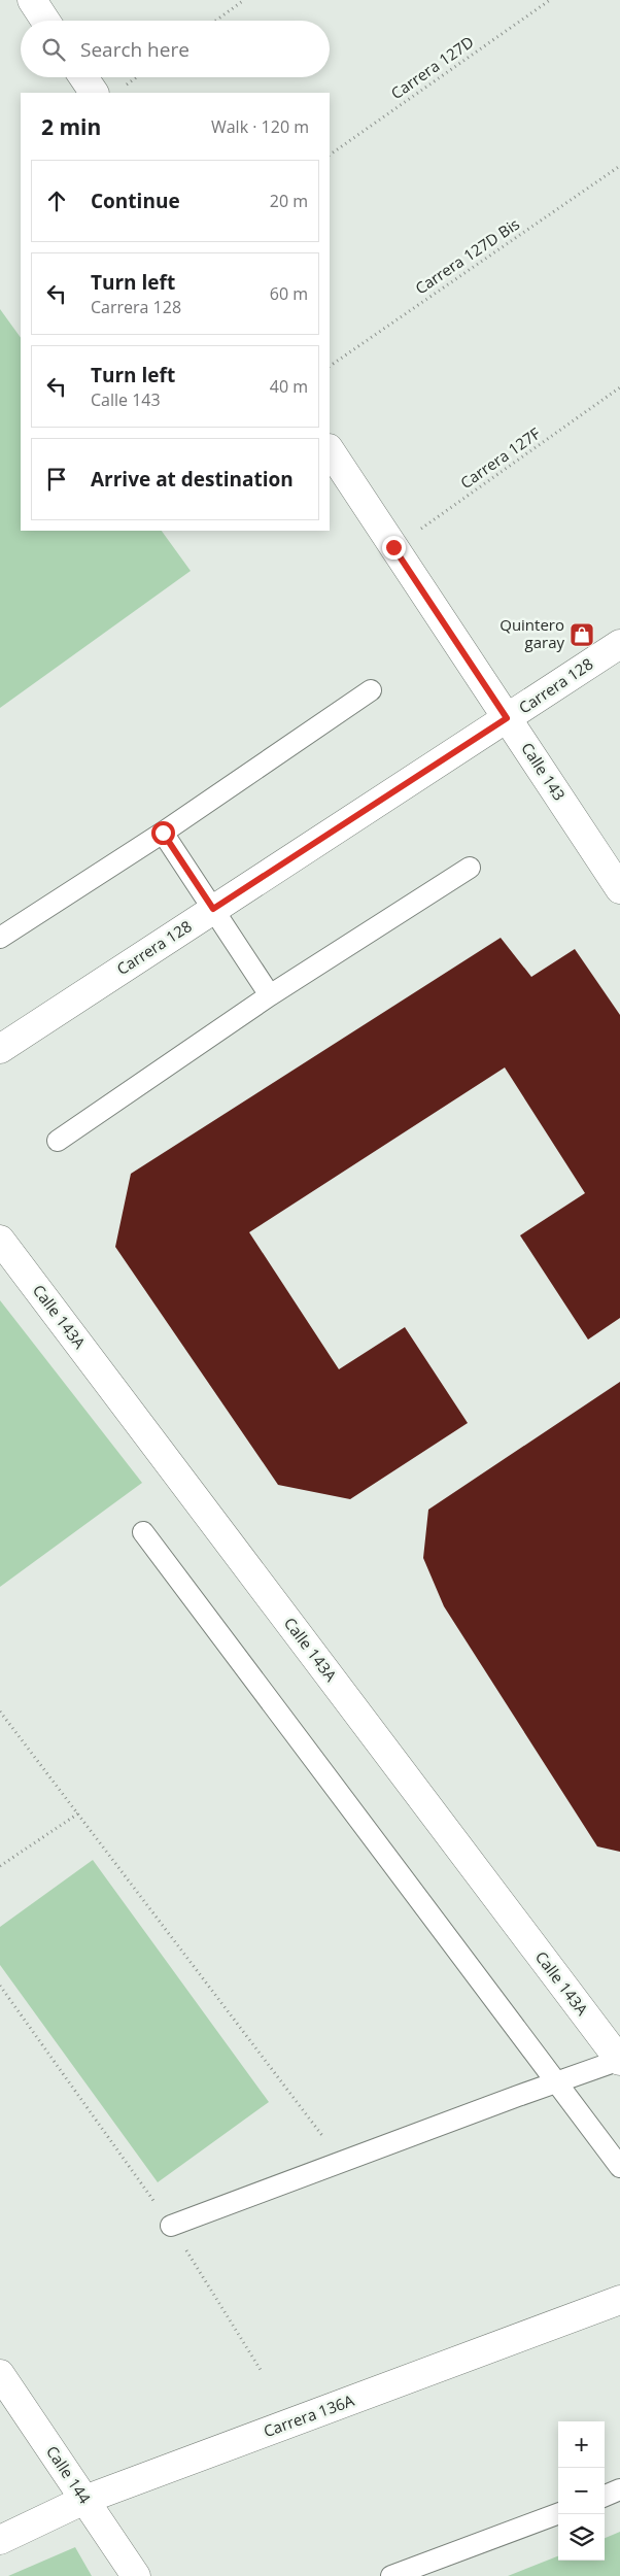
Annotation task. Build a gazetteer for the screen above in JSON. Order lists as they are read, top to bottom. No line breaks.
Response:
{"streets":{"street":["Carrera 128","Calle 143","Calle 143A","Carrera 136A","Calle 144"],"path":["Carrera 127D","Carrera 127D Bis","Carrera 127F"]},"crossings":[["Carrera 127F","Calle 143"],["Carrera 128","Calle 143"],["Carrera 136A","Calle 144"]],"places":{"shop":["Quintero garay"]},"page":{"search":"Search here","heading":["2 min","Walk · 120 m"],"list":[["Continue","20 m"],["Turn left","Carrera 128","60 m"],["Turn left","Calle 143","40 m"],"Arrive at destination"],"map_buttons":["+","−"]}}
